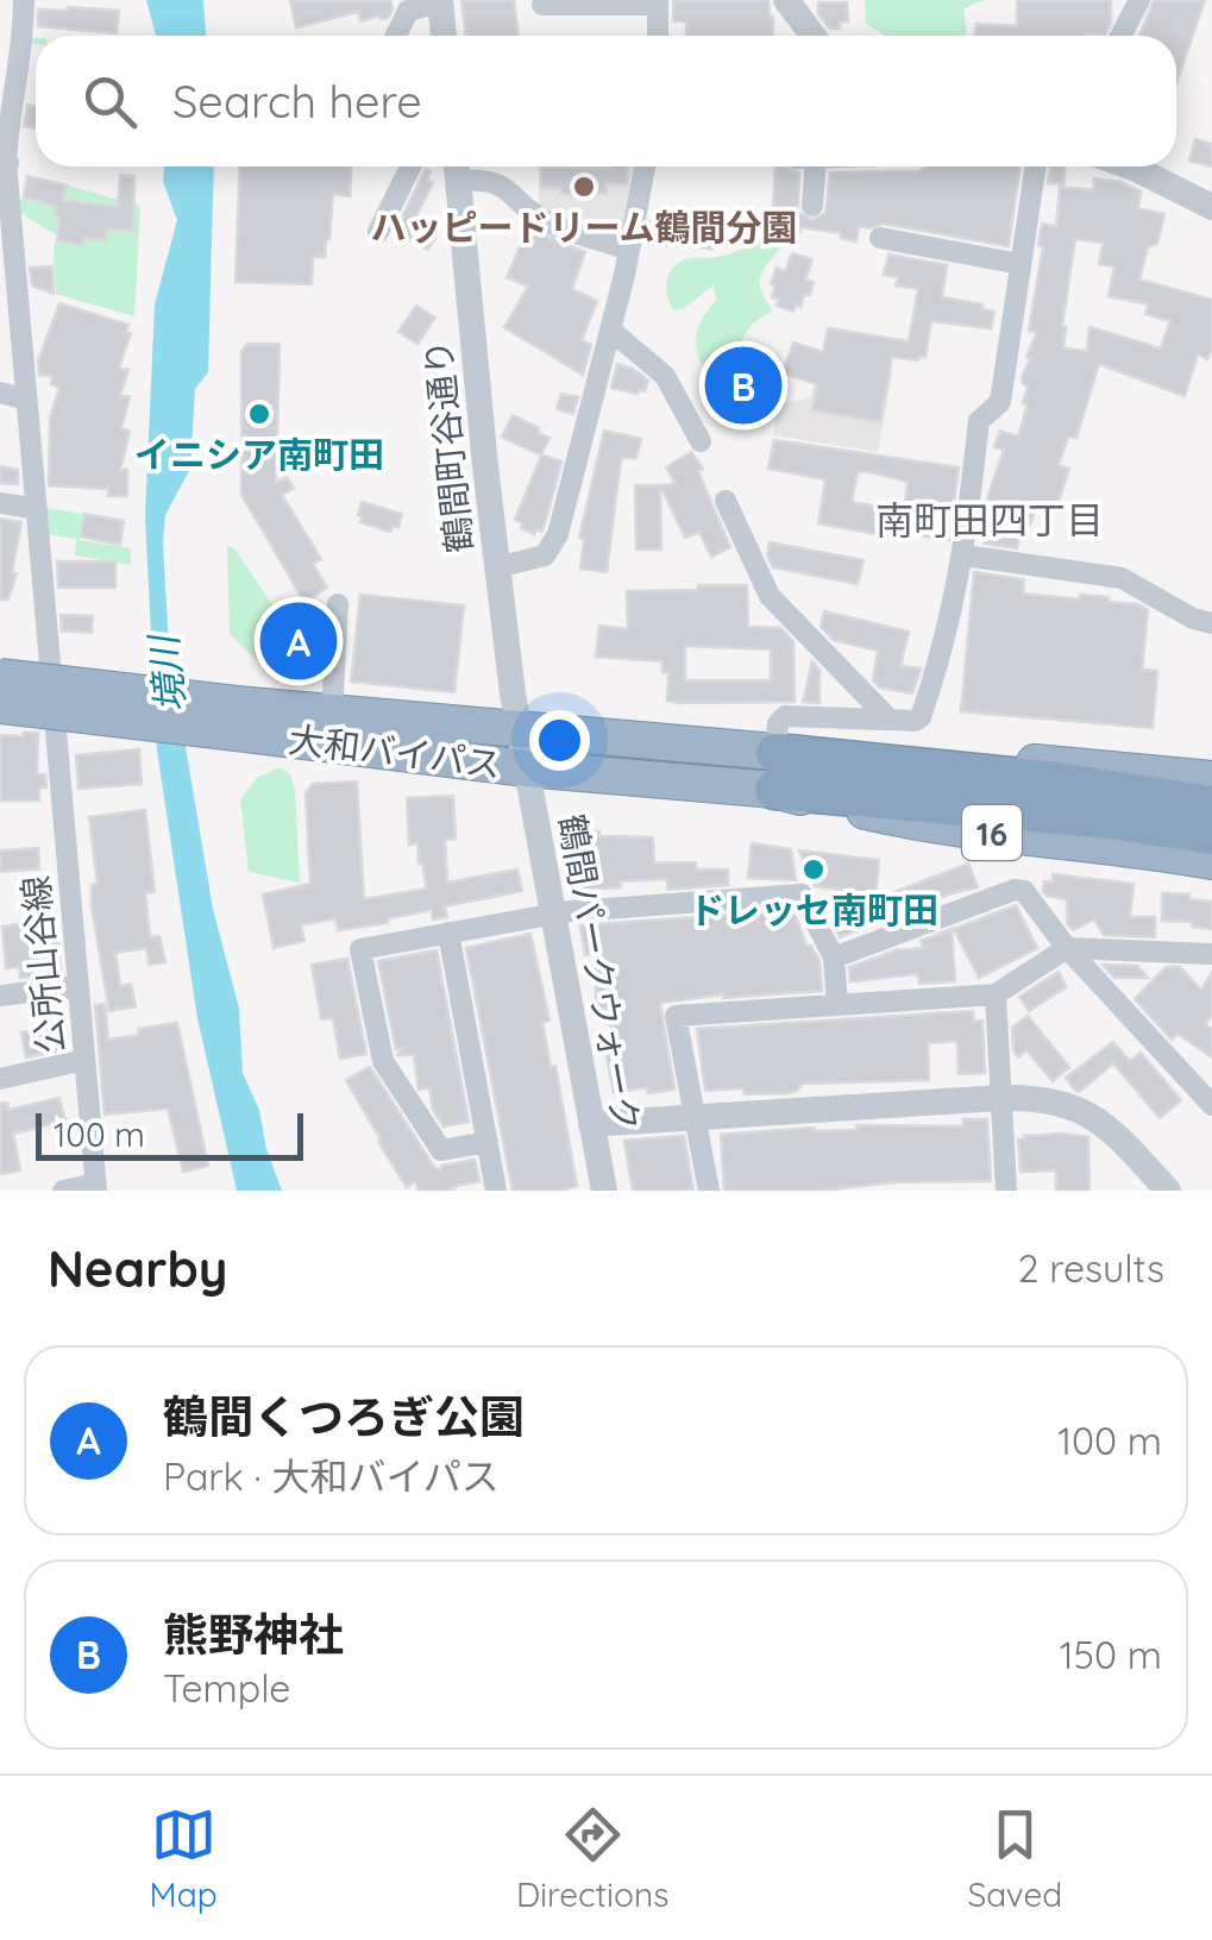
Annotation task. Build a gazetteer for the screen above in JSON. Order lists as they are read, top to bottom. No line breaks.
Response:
{"streets":{"highway":["大和バイパス","16"],"street":["鶴間町谷通り","公所山谷線","鶴間パークウォーク"]},"crossings":[["鶴間町谷通り","大和バイパス"],["鶴間町谷通り","鶴間パークウォーク"],["大和バイパス","鶴間パークウォーク"]],"districts":["南町田四丁目"],"water":["境川"],"places":["ハッピードリーム鶴間分園","イニシア南町田","ドレッセ南町田"],"scale_bar":"100 m","page":{"search":"Search here","pins":["B","A"],"scale":"100 m","heading":["Nearby","2 results"],"list":[{"mark":"A","name":"鶴間くつろぎ公園","note":"Park · 大和バイパス","value":"100 m"},{"mark":"B","name":"熊野神社","note":"Temple","value":"150 m"}],"nav":["Map","Directions","Saved"]}}
